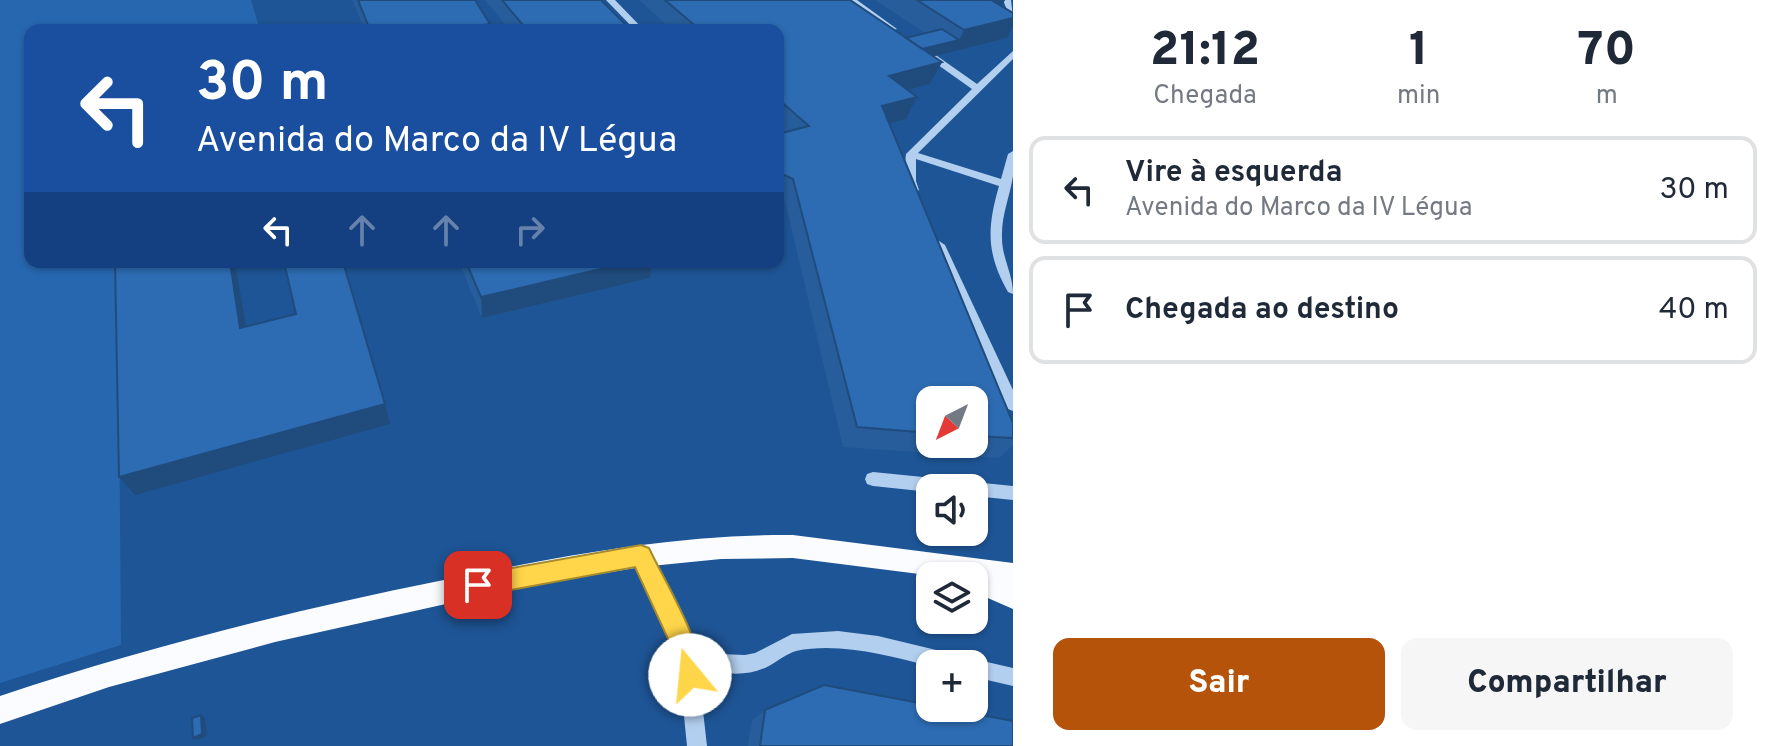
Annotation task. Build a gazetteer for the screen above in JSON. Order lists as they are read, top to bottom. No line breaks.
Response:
{"north":"bottom left","page":{"eta":["21:12","Chegada","1","min","70","m"],"turn":["30 m","Avenida do Marco da IV Légua"],"list":[{"name":"Vire à esquerda","note":"Avenida do Marco da IV Légua","value":"30 m"},{"name":"Chegada ao destino","value":"40 m"}],"map_buttons":"+","buttons":["Sair","Compartilhar"]}}
